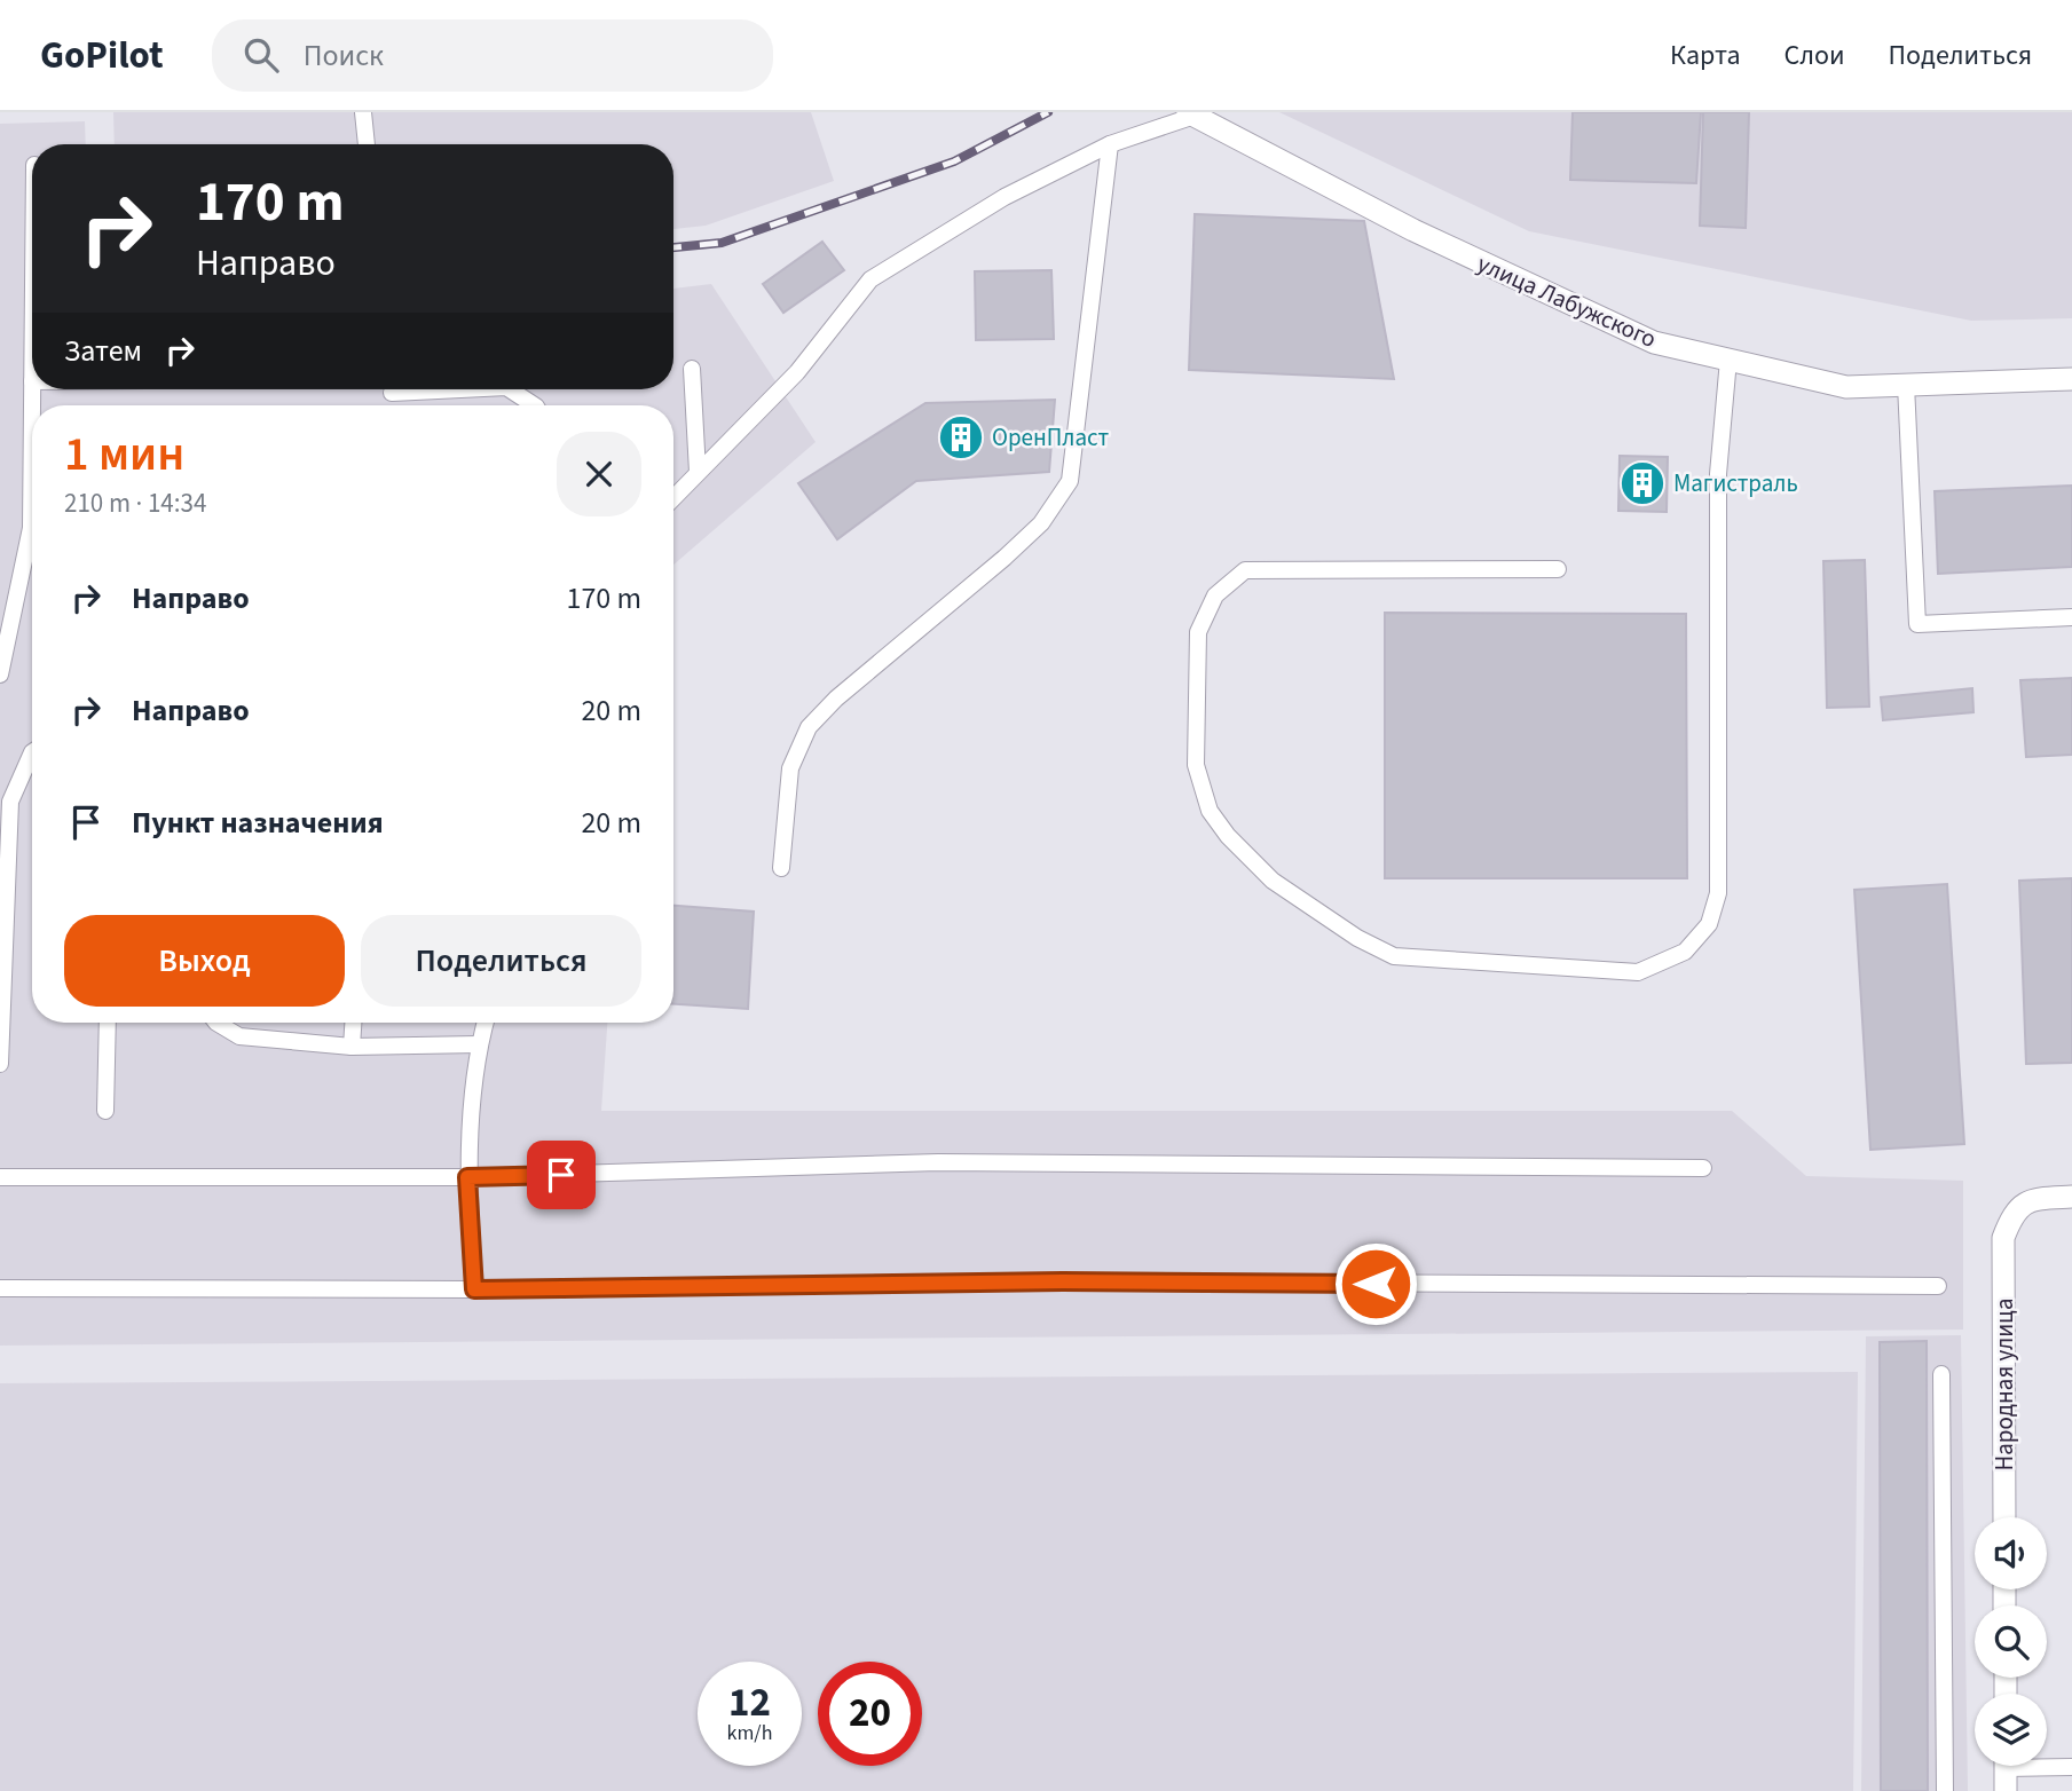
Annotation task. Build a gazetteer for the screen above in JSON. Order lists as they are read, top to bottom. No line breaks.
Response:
{"streets":{"street":["улица Лабужского","Народная улица"]},"places":{"building":["ОренПласт","Магистраль"]},"page":{"header":"GoPilot","search":"Поиск","nav":["Карта","Слои","Поделиться"],"turn":["170 m","Направо"],"then":"Затем","heading":["1 мин","210 m · 14:34"],"list":[{"name":"Направо","value":"170 m"},{"name":"Направо","value":"20 m"},{"name":"Пункт назначения","value":"20 m"}],"buttons":["Выход","Поделиться"],"speed":"12 km/h","limit":"20"}}
